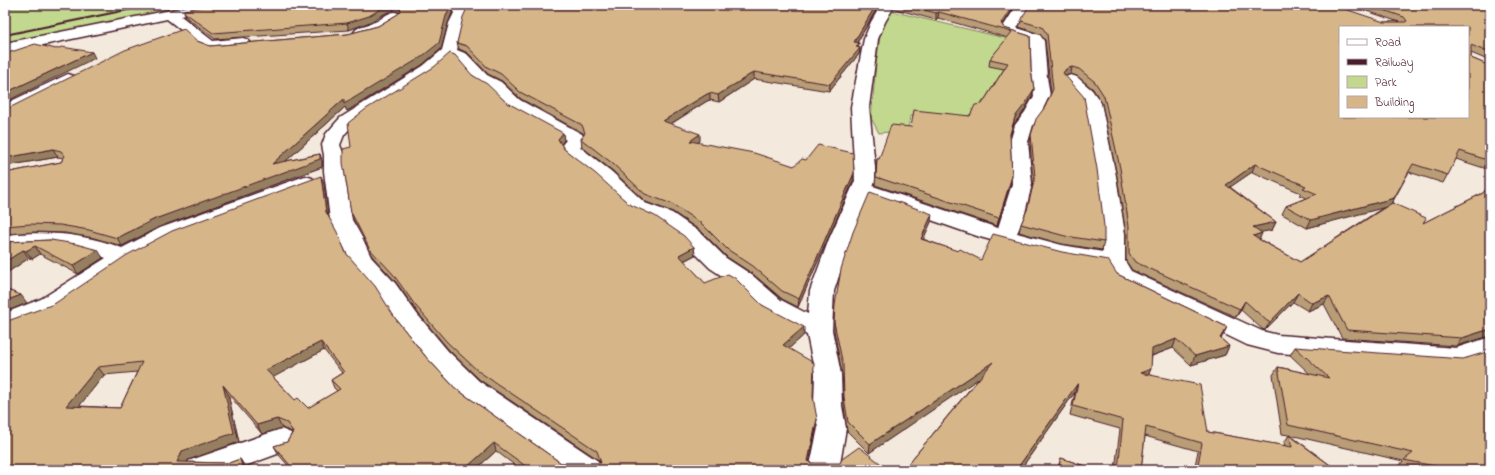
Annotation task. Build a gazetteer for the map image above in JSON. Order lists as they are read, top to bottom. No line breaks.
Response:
{"legend":["Road","Railway","Park","Building"]}
